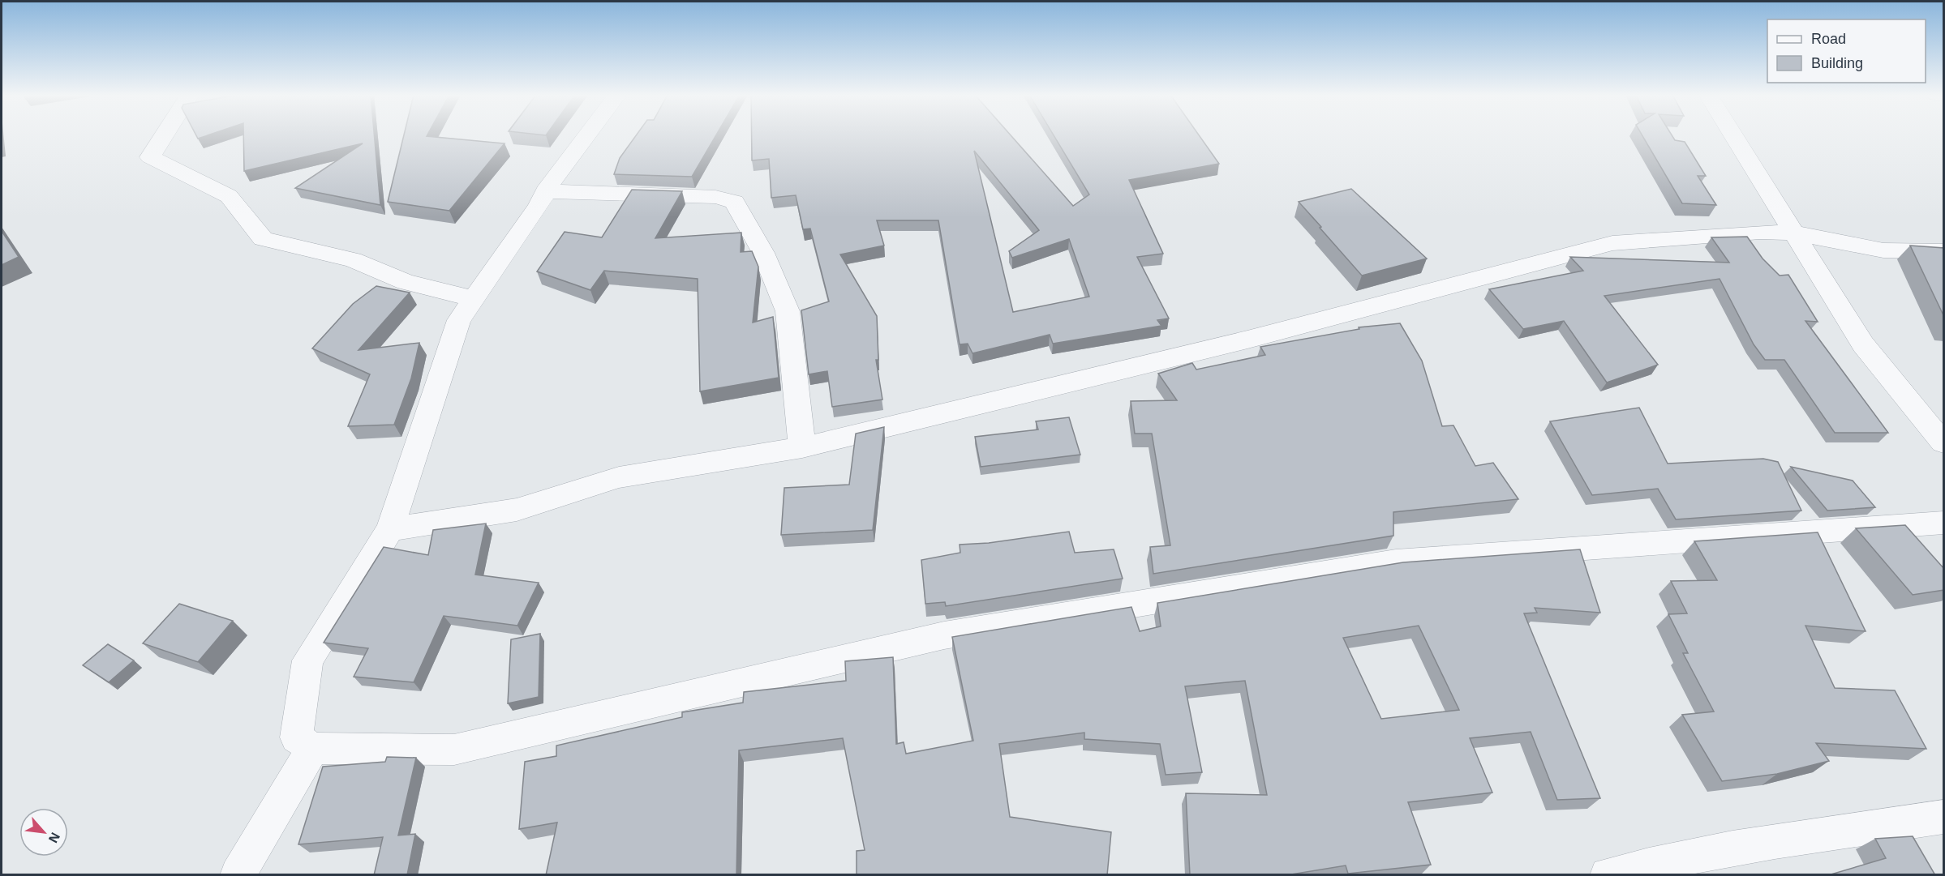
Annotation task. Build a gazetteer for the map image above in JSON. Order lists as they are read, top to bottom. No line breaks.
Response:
{"legend":["Road","Building"],"north":"bottom right"}
